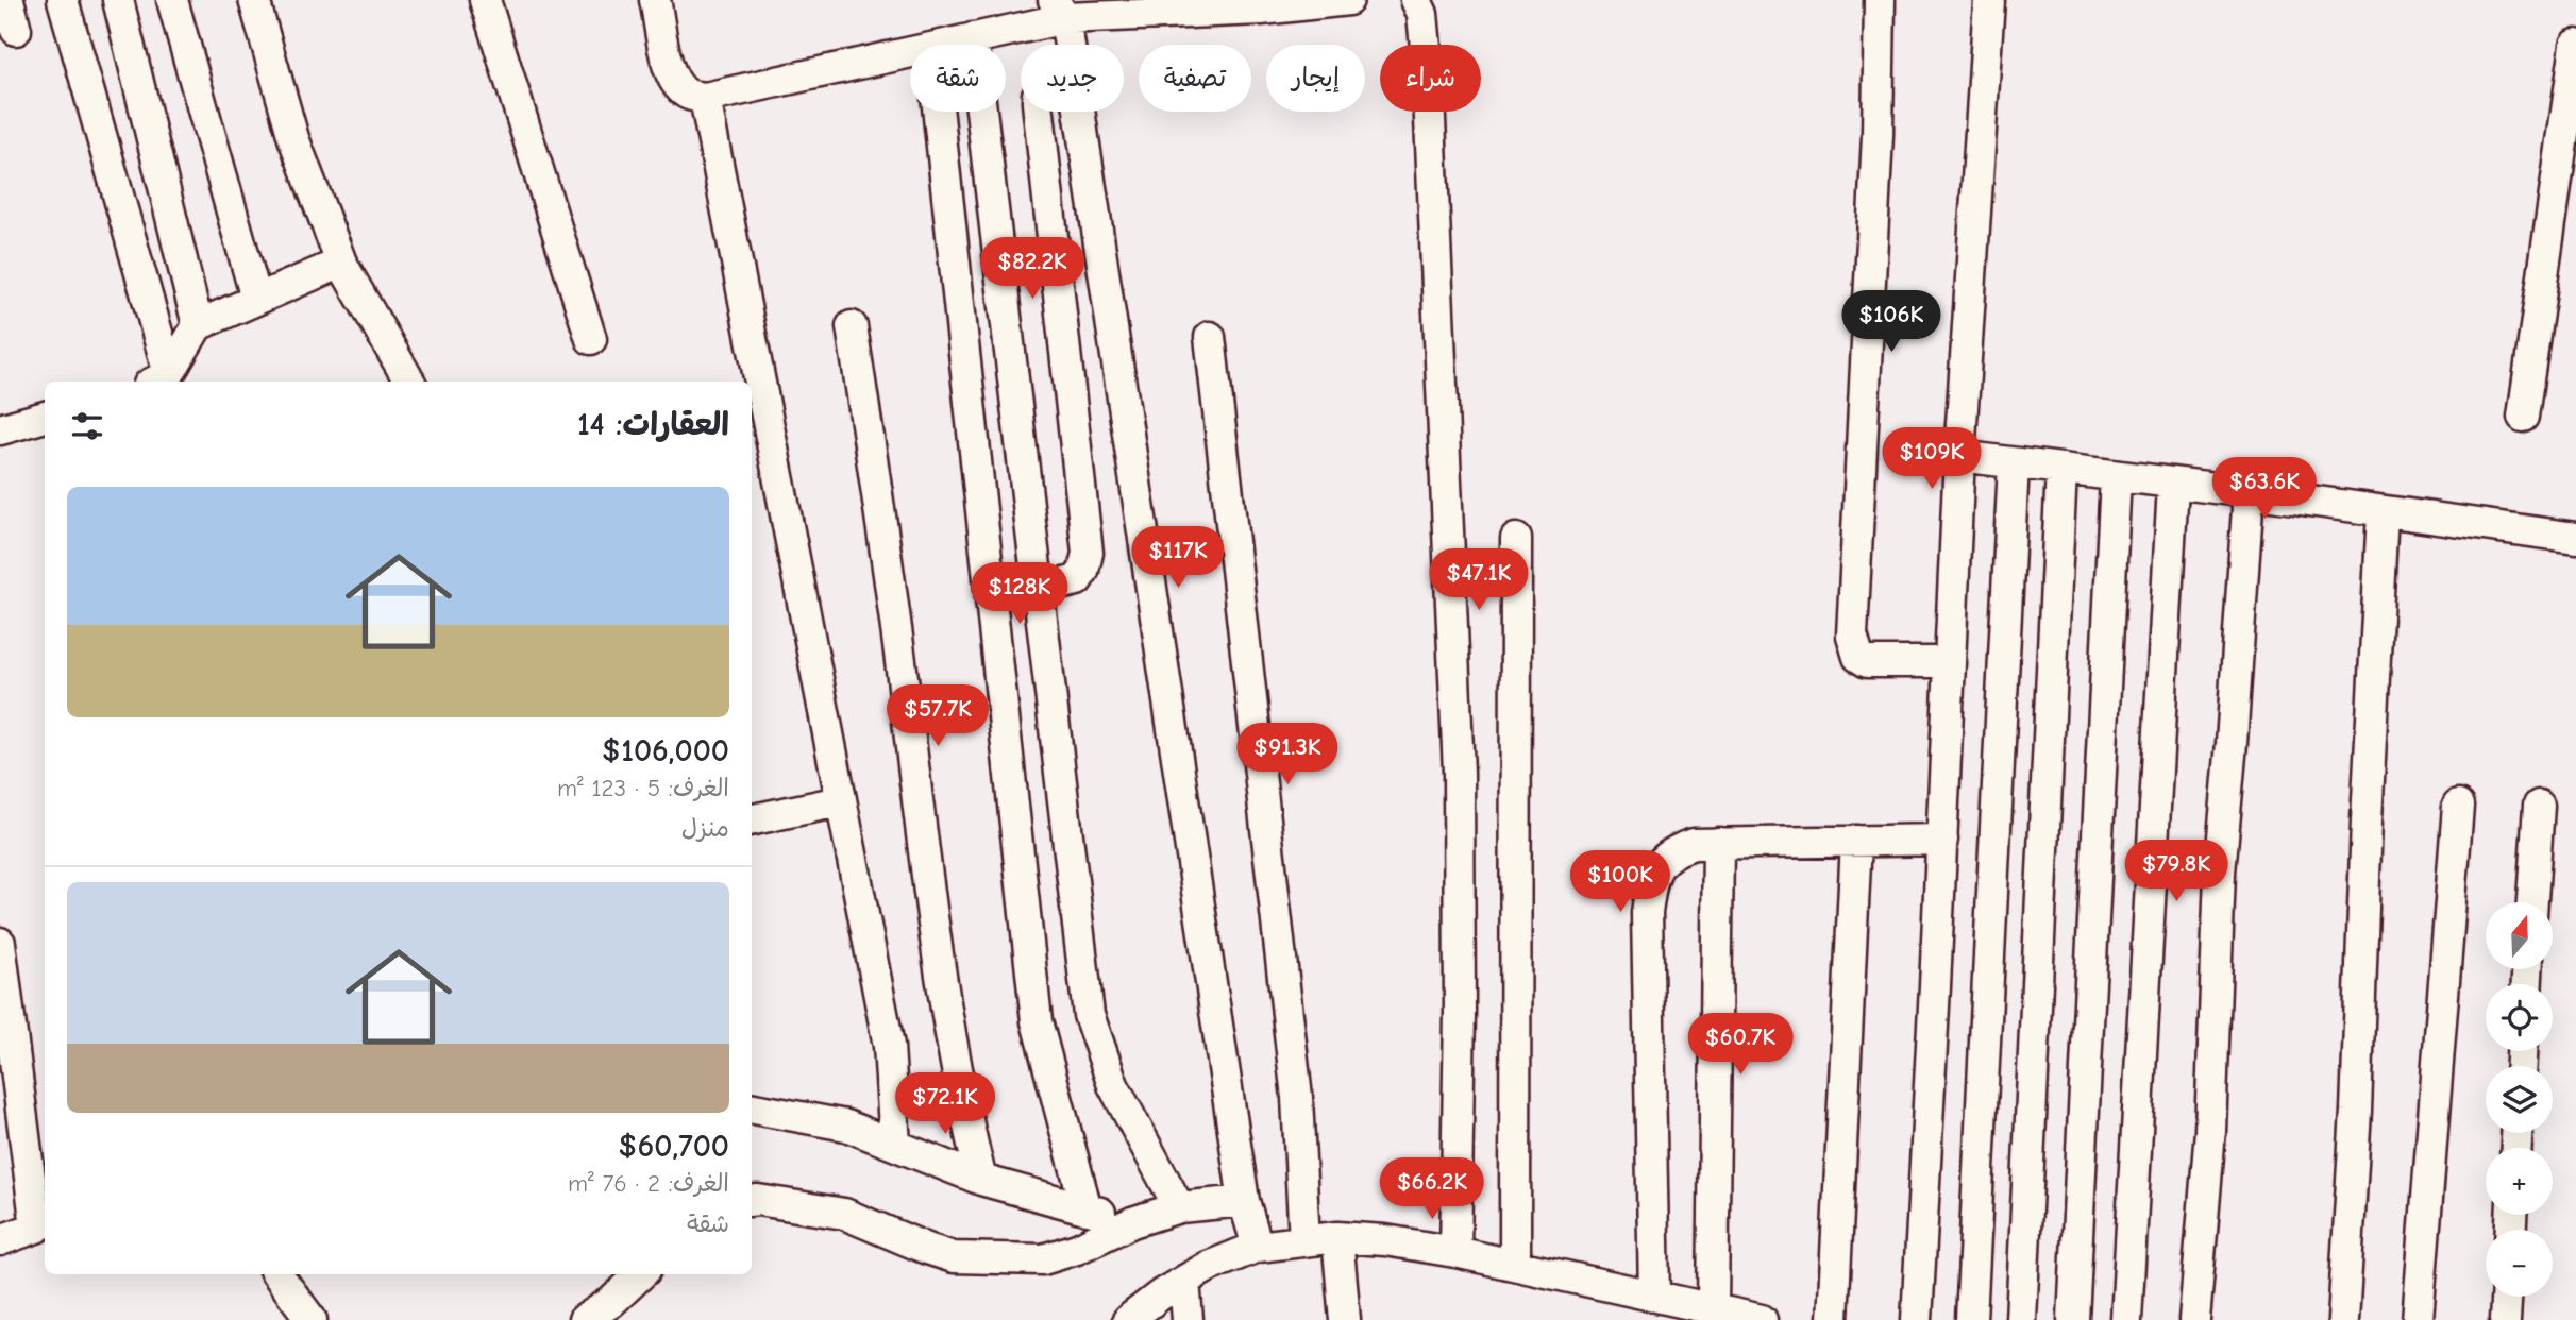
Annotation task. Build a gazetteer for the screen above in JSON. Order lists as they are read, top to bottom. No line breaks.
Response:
{"north":"top","page":{"chip":["شراء","إيجار","تصفية","جديد","شقة"],"price":["$82.2K","$106K","$109K","$63.6K","$117K","$47.1K","$128K","$57.7K","$91.3K","$79.8K","$100K","$60.7K","$72.1K","$66.2K"],"heading":"العقارات: 14","list":[{"name":"$106,000","note":"الغرف: 5 · 123 m² · منزل"},{"name":"$60,700","note":"الغرف: 2 · 76 m² · شقة"}],"map_buttons":["+","−"]}}
